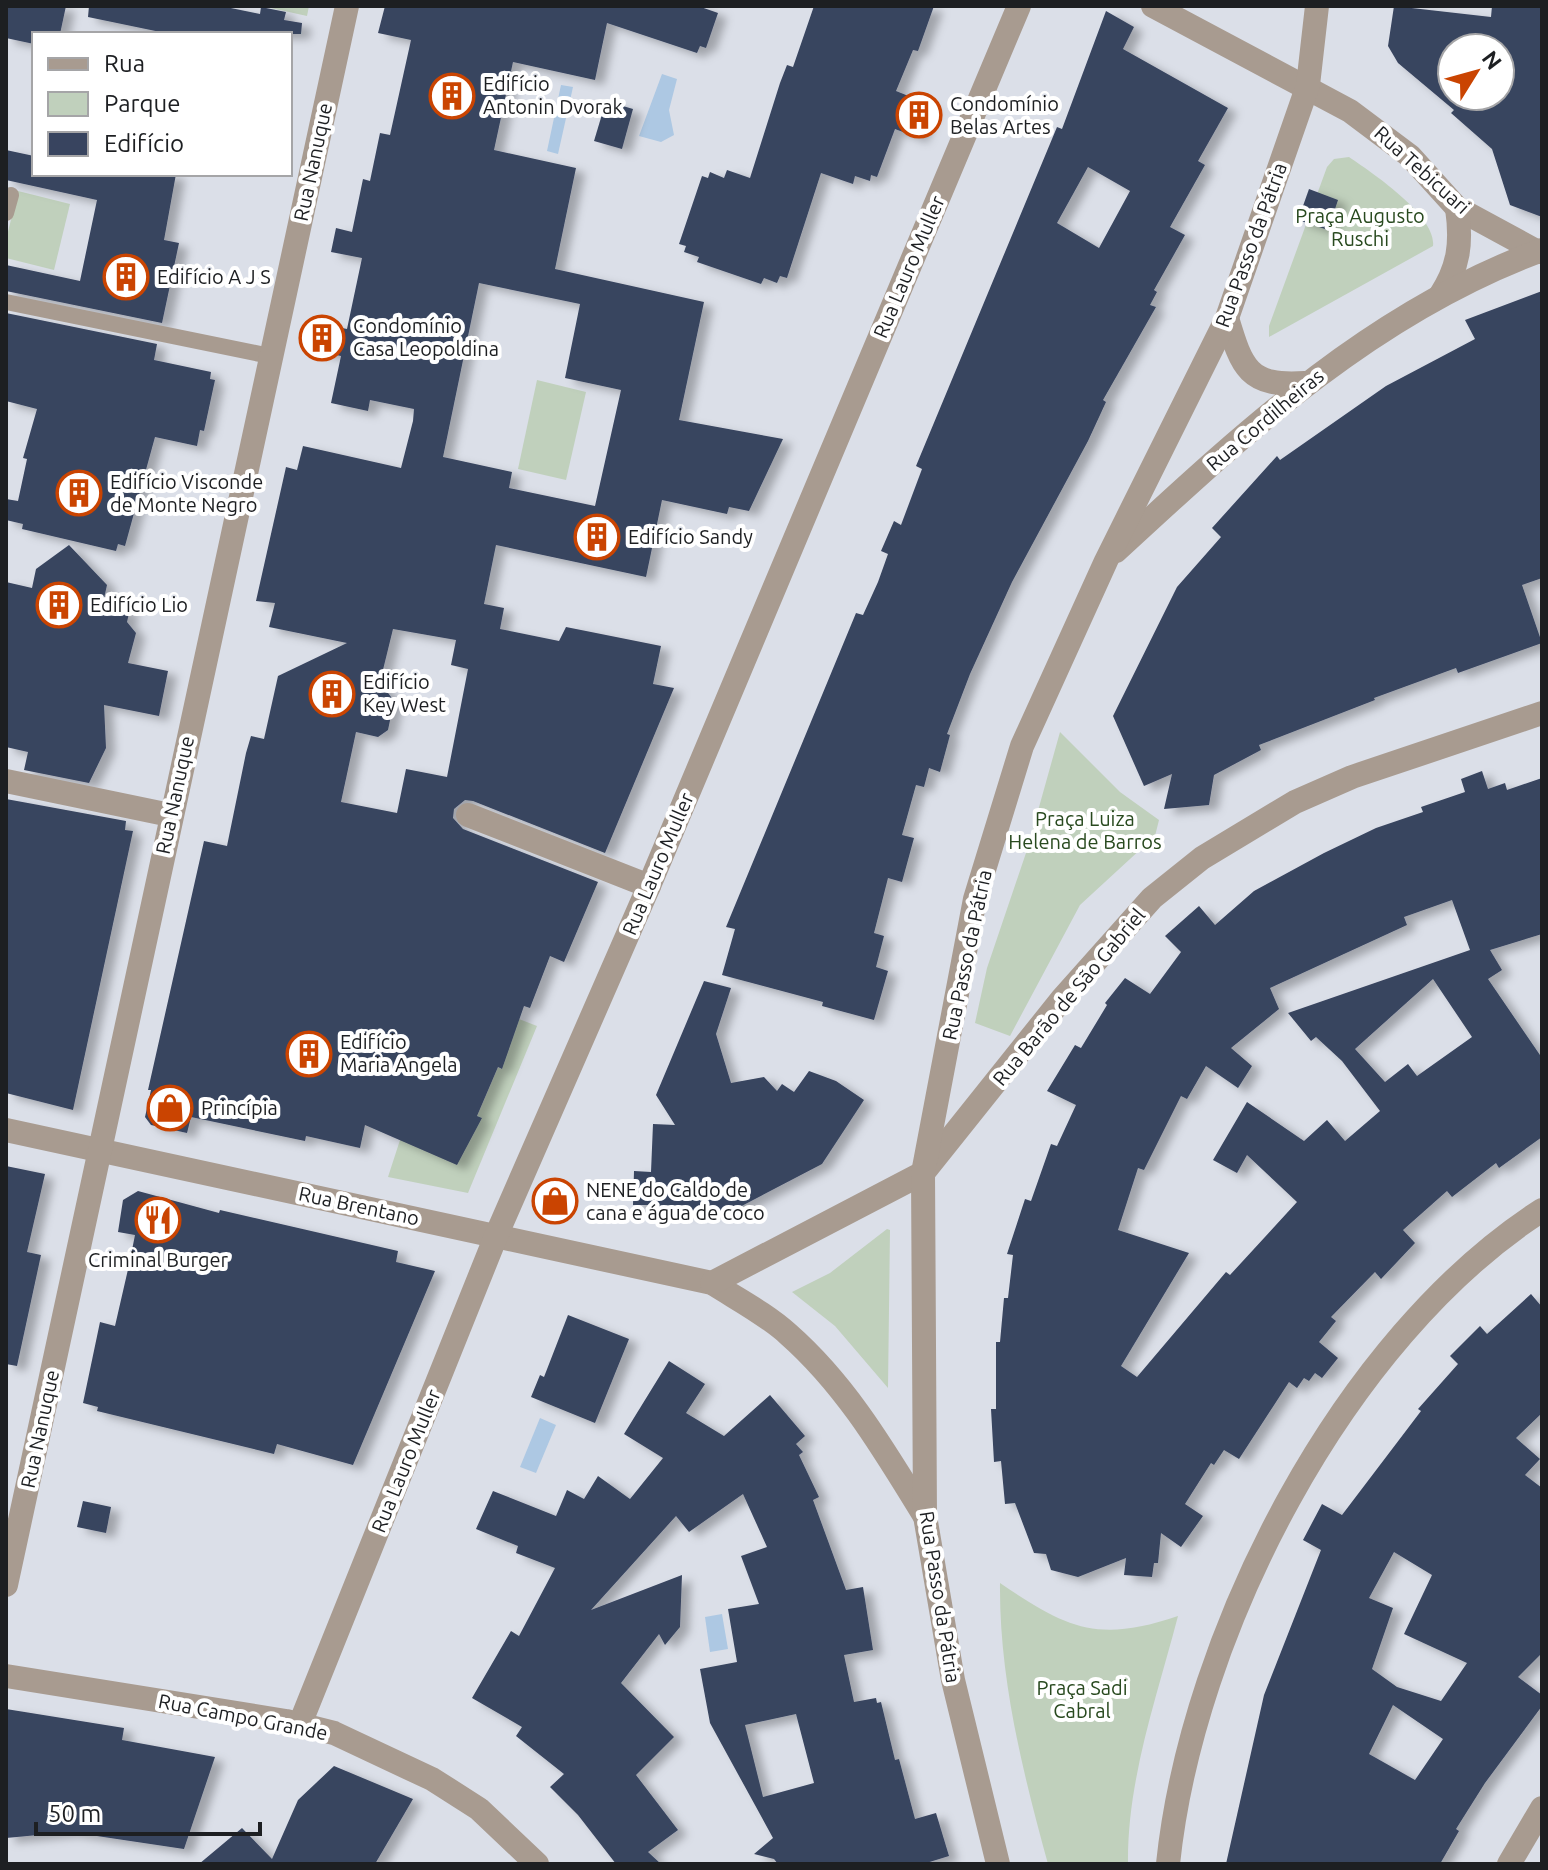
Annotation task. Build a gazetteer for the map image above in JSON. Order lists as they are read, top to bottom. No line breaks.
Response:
{"streets":{"street":["Rua Nanuque","Rua Tebicuari","Rua Passo da Pátria","Rua Lauro Muller","Rua Cordilheiras","Rua Barão de São Gabriel","Rua Brentano","Rua Campo Grande"]},"crossings":[["Rua Nanuque","Rua Brentano"],["Rua Tebicuari","Rua Passo da Pátria"],["Rua Tebicuari","Rua Cordilheiras"],["Rua Passo da Pátria","Rua Cordilheiras"],["Rua Passo da Pátria","Rua Barão de São Gabriel"],["Rua Passo da Pátria","Rua Brentano"],["Rua Lauro Muller","Rua Brentano"],["Rua Lauro Muller","Rua Campo Grande"]],"parks":["Praça Augusto Ruschi","Praça Luiza Helena de Barros","Praça Sadi Cabral"],"places":{"building":["Edifício Antonin Dvorak","Condomínio Belas Artes","Edifício A J S","Condomínio Casa Leopoldina","Edifício Visconde de Monte Negro","Edifício Sandy","Edifício Lio","Edifício Key West","Edifício Maria Angela"],"shop":["Princípia","NENE do Caldo de cana e água de coco"],"restaurant":["Criminal Burger"]},"legend":["Rua","Parque","Edifício"],"scale_bar":"50 m","north":"top right"}
